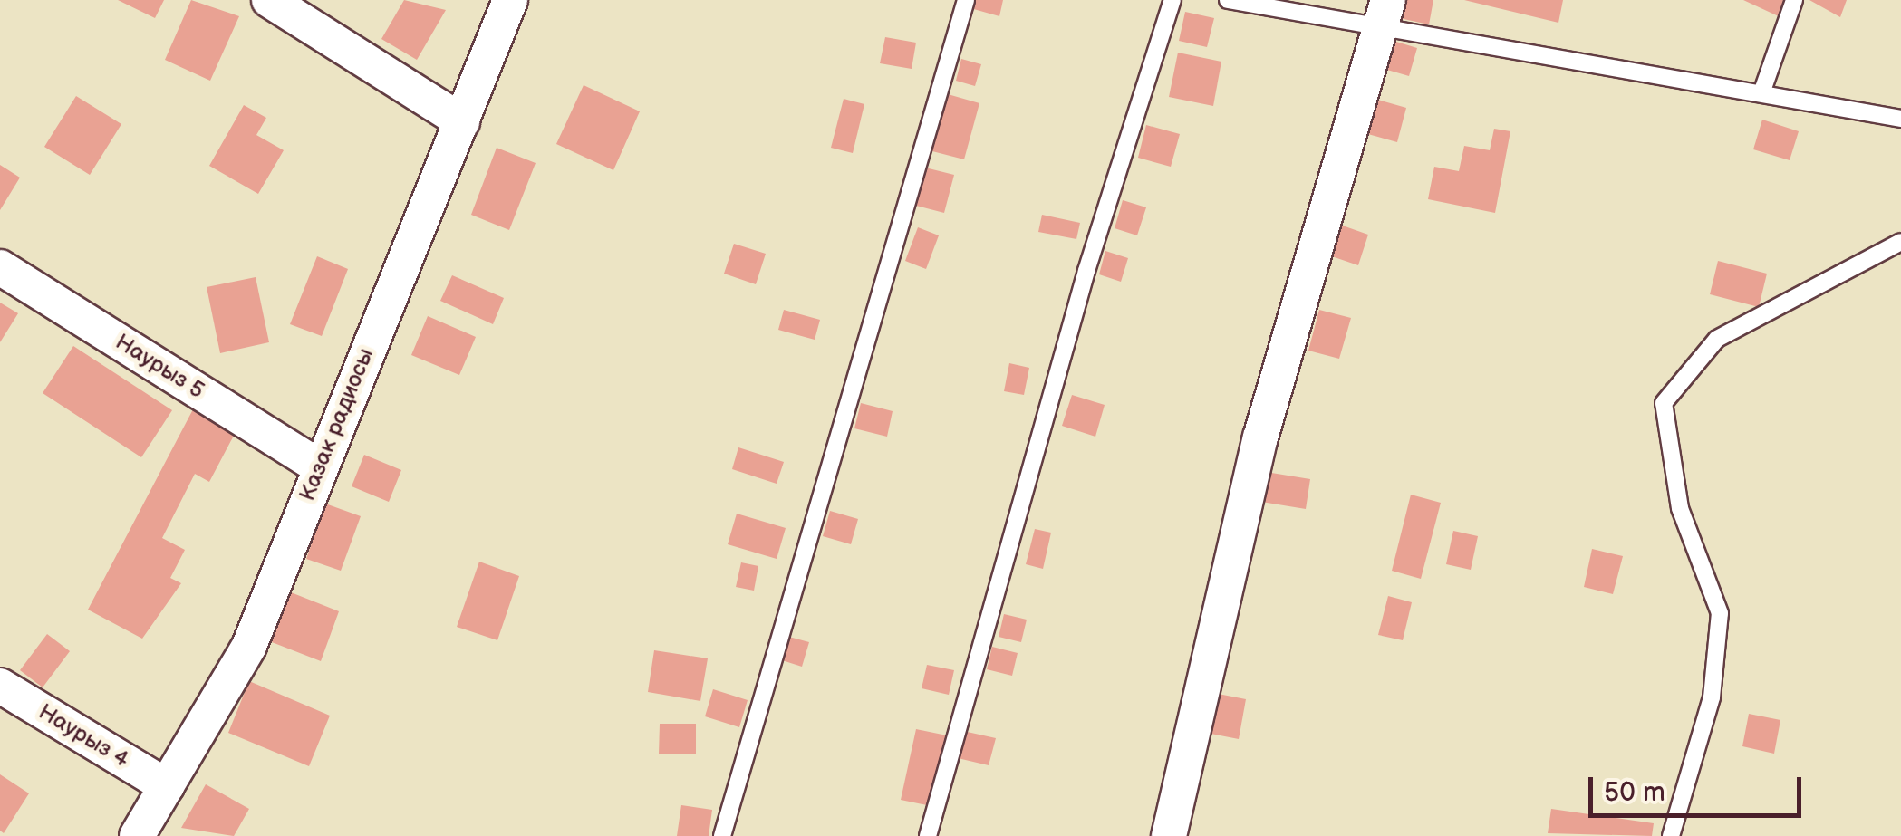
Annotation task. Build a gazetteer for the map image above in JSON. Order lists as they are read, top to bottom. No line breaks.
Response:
{"streets":{"street":["Наурыз 5","Казак радиосы","Наурыз 4"]},"crossings":[["Наурыз 5","Казак радиосы"],["Казак радиосы","Наурыз 4"]],"scale_bar":"50 m"}
